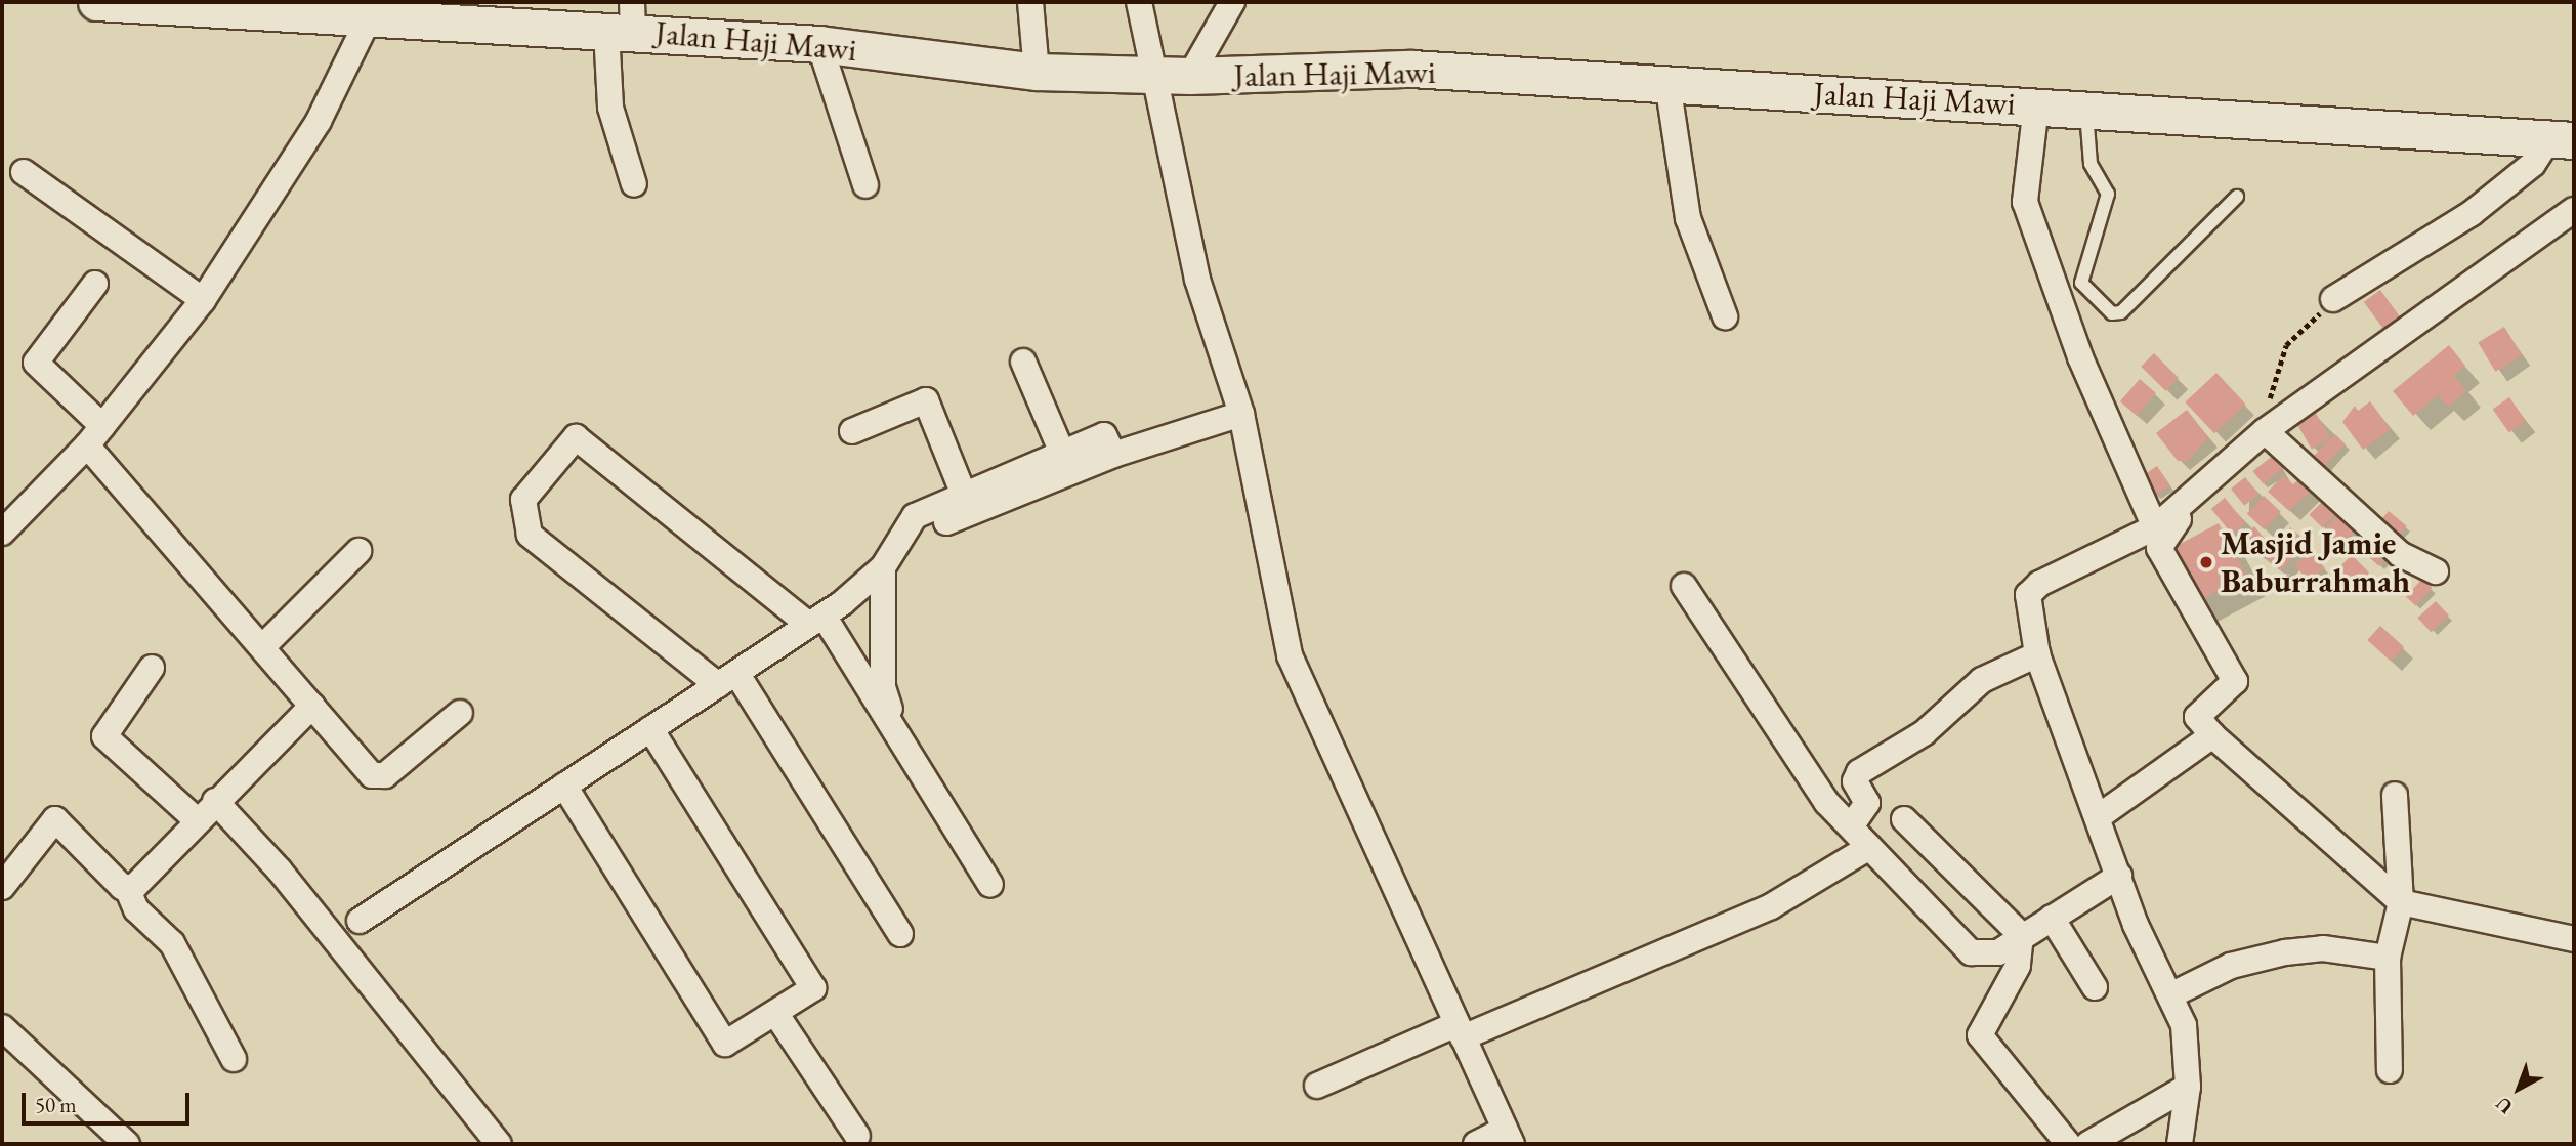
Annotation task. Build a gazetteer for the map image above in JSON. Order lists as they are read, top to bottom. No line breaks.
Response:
{"streets":{"street":["Jalan Haji Mawi"]},"places":["Masjid Jamie Baburrahmah"],"scale_bar":"50 m","north":"bottom left"}
